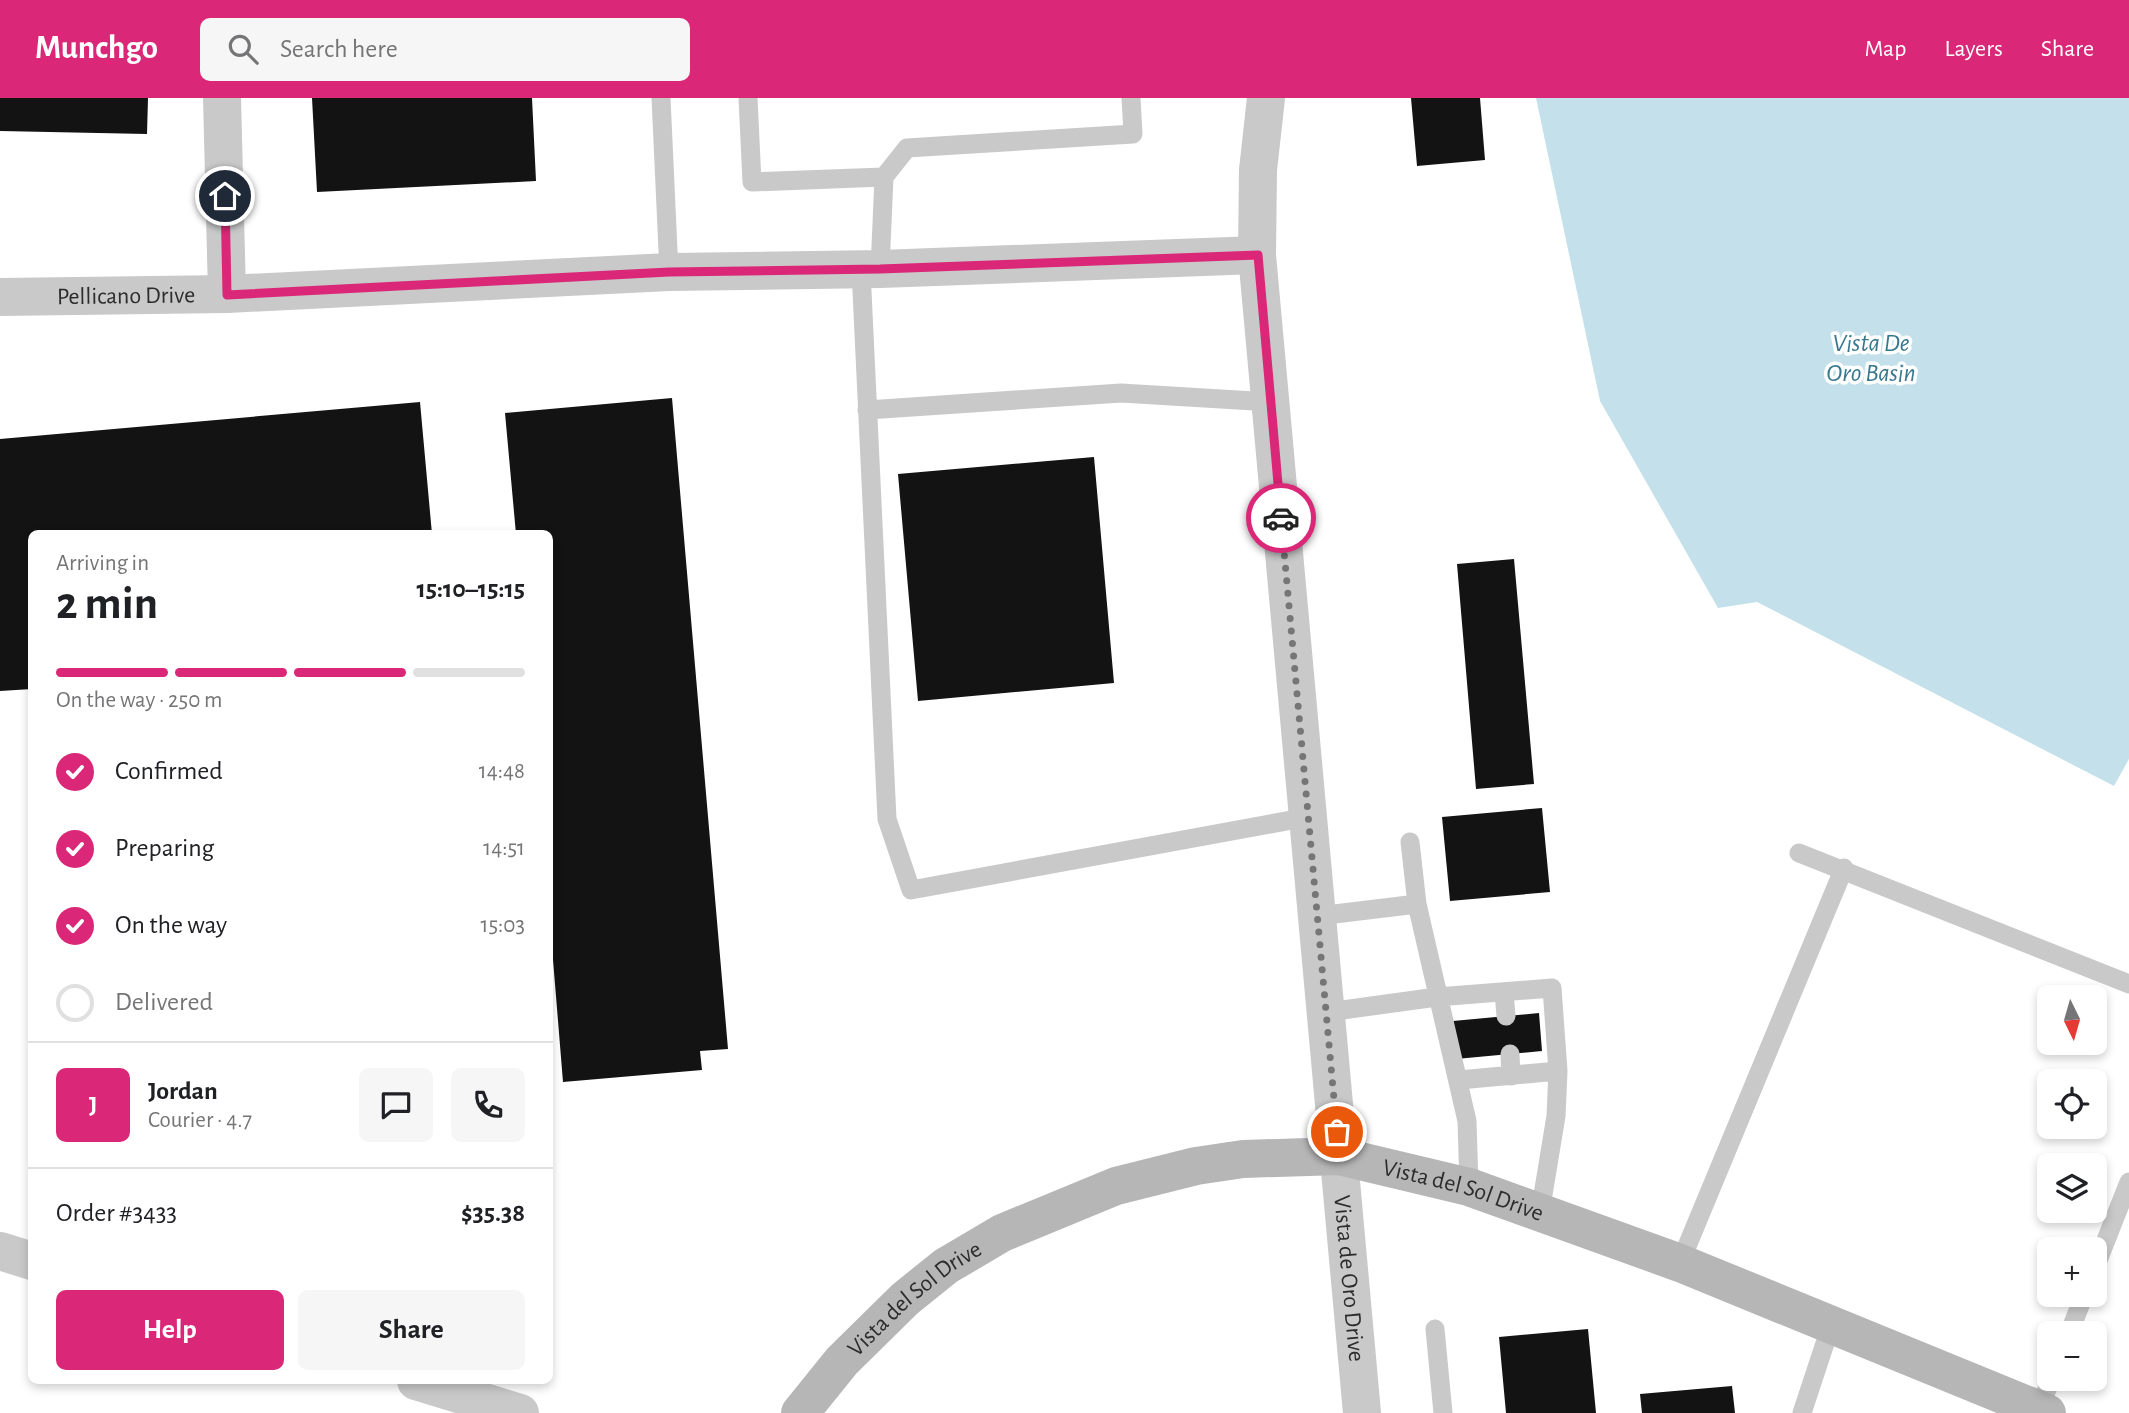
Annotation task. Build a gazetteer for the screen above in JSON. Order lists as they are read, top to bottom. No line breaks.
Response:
{"streets":{"main road":["Vista del Sol Drive"],"street":["Pellicano Drive","Vista de Oro Drive"]},"crossings":[["Pellicano Drive","Vista de Oro Drive"],["Vista del Sol Drive","Vista de Oro Drive"]],"water":["Vista De Oro Basin"],"north":"bottom","page":{"header":"Munchgo","search":"Search here","nav":["Map","Layers","Share"],"heading":["2 min","Arriving in","15:10–15:15"],"panel":["Jordan","Courier · 4.7","Order #3433","$35.38"],"bar":"On the way · 250 m","list":[["Confirmed","14:48"],["Preparing","14:51"],["On the way","15:03"],"Delivered"],"map_buttons":["+","−"],"round":"J","buttons":["Help","Share"]}}
